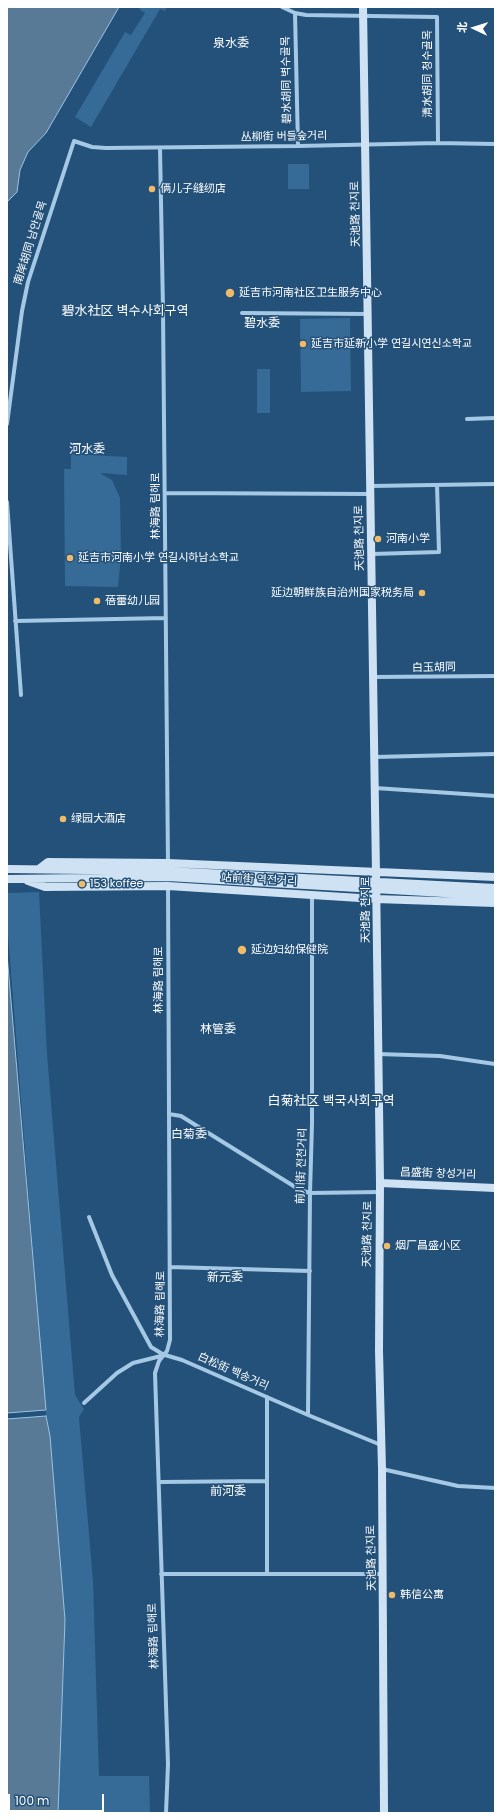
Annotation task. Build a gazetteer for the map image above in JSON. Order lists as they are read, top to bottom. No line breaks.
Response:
{"streets":{"street":["清水胡同 청수골목","碧水胡同 벽수골목","丛柳街 버들숲거리","天池路 천지로","南岸胡同 남안골목","林海路 림해로","白玉胡同","站前街 역전거리","前川街 전천거리","昌盛街 창성거리","白松街 백송거리"]},"crossings":[["清水胡同 청수골목","碧水胡同 벽수골목"],["清水胡同 청수골목","丛柳街 버들숲거리"],["清水胡同 청수골목","天池路 천지로"],["碧水胡同 벽수골목","丛柳街 버들숲거리"],["丛柳街 버들숲거리","天池路 천지로"],["丛柳街 버들숲거리","南岸胡同 남안골목"],["丛柳街 버들숲거리","林海路 림해로"],["天池路 천지로","白玉胡同"],["天池路 천지로","站前街 역전거리"],["天池路 천지로","昌盛街 창성거리"],["天池路 천지로","白松街 백송거리"],["林海路 림해로","站前街 역전거리"],["林海路 림해로","白松街 백송거리"],["站前街 역전거리","前川街 전천거리"],["前川街 전천거리","白松街 백송거리"]],"districts":["泉水委","碧水社区 벽수사회구역","碧水委","河水委","林管委","白菊社区 백국사회구역","白菊委","新元委","前河委"],"places":["俩儿子缝纫店","延吉市河南社区卫生服务中心","延吉市延新小学 연길시연신소학교","河南小学","延吉市河南小学 연길시하남소학교","延边朝鲜族自治州国家税务局","蓓蕾幼儿园","绿园大酒店","153 koffee","延边妇幼保健院","烟厂昌盛小区","韩信公寓"],"scale_bar":"100 m","north":"left"}
